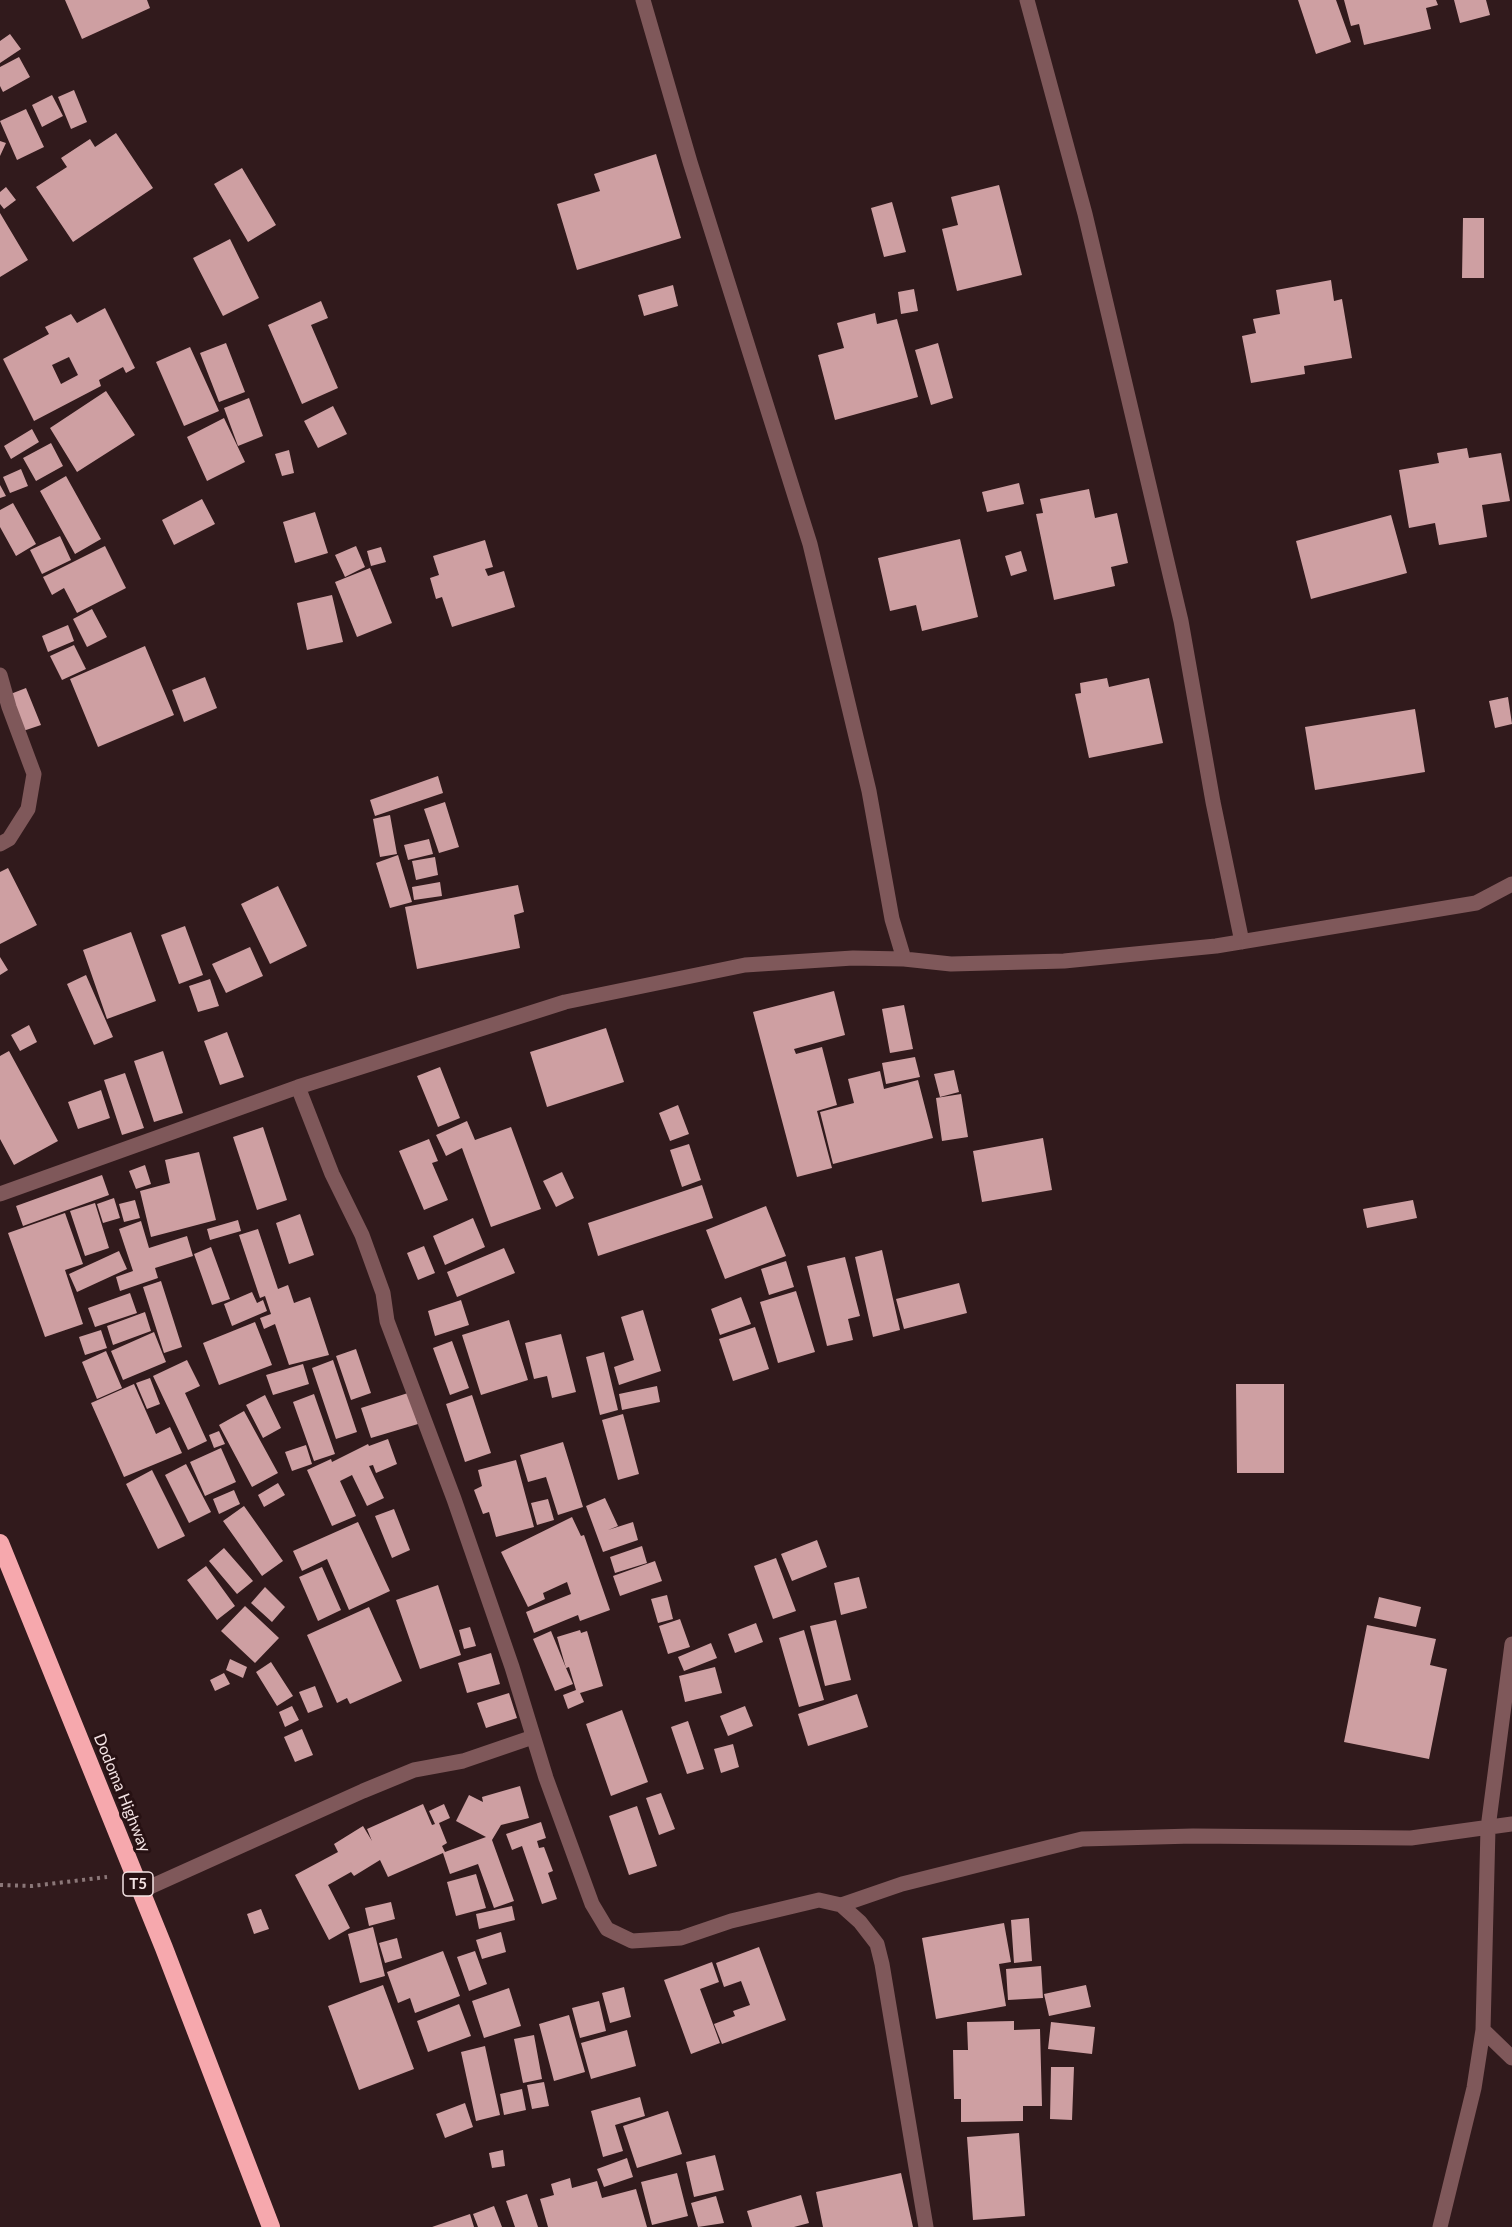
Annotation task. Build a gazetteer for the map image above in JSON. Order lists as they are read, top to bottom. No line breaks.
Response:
{"streets":{"highway":["Dodoma Highway","T5"]}}
